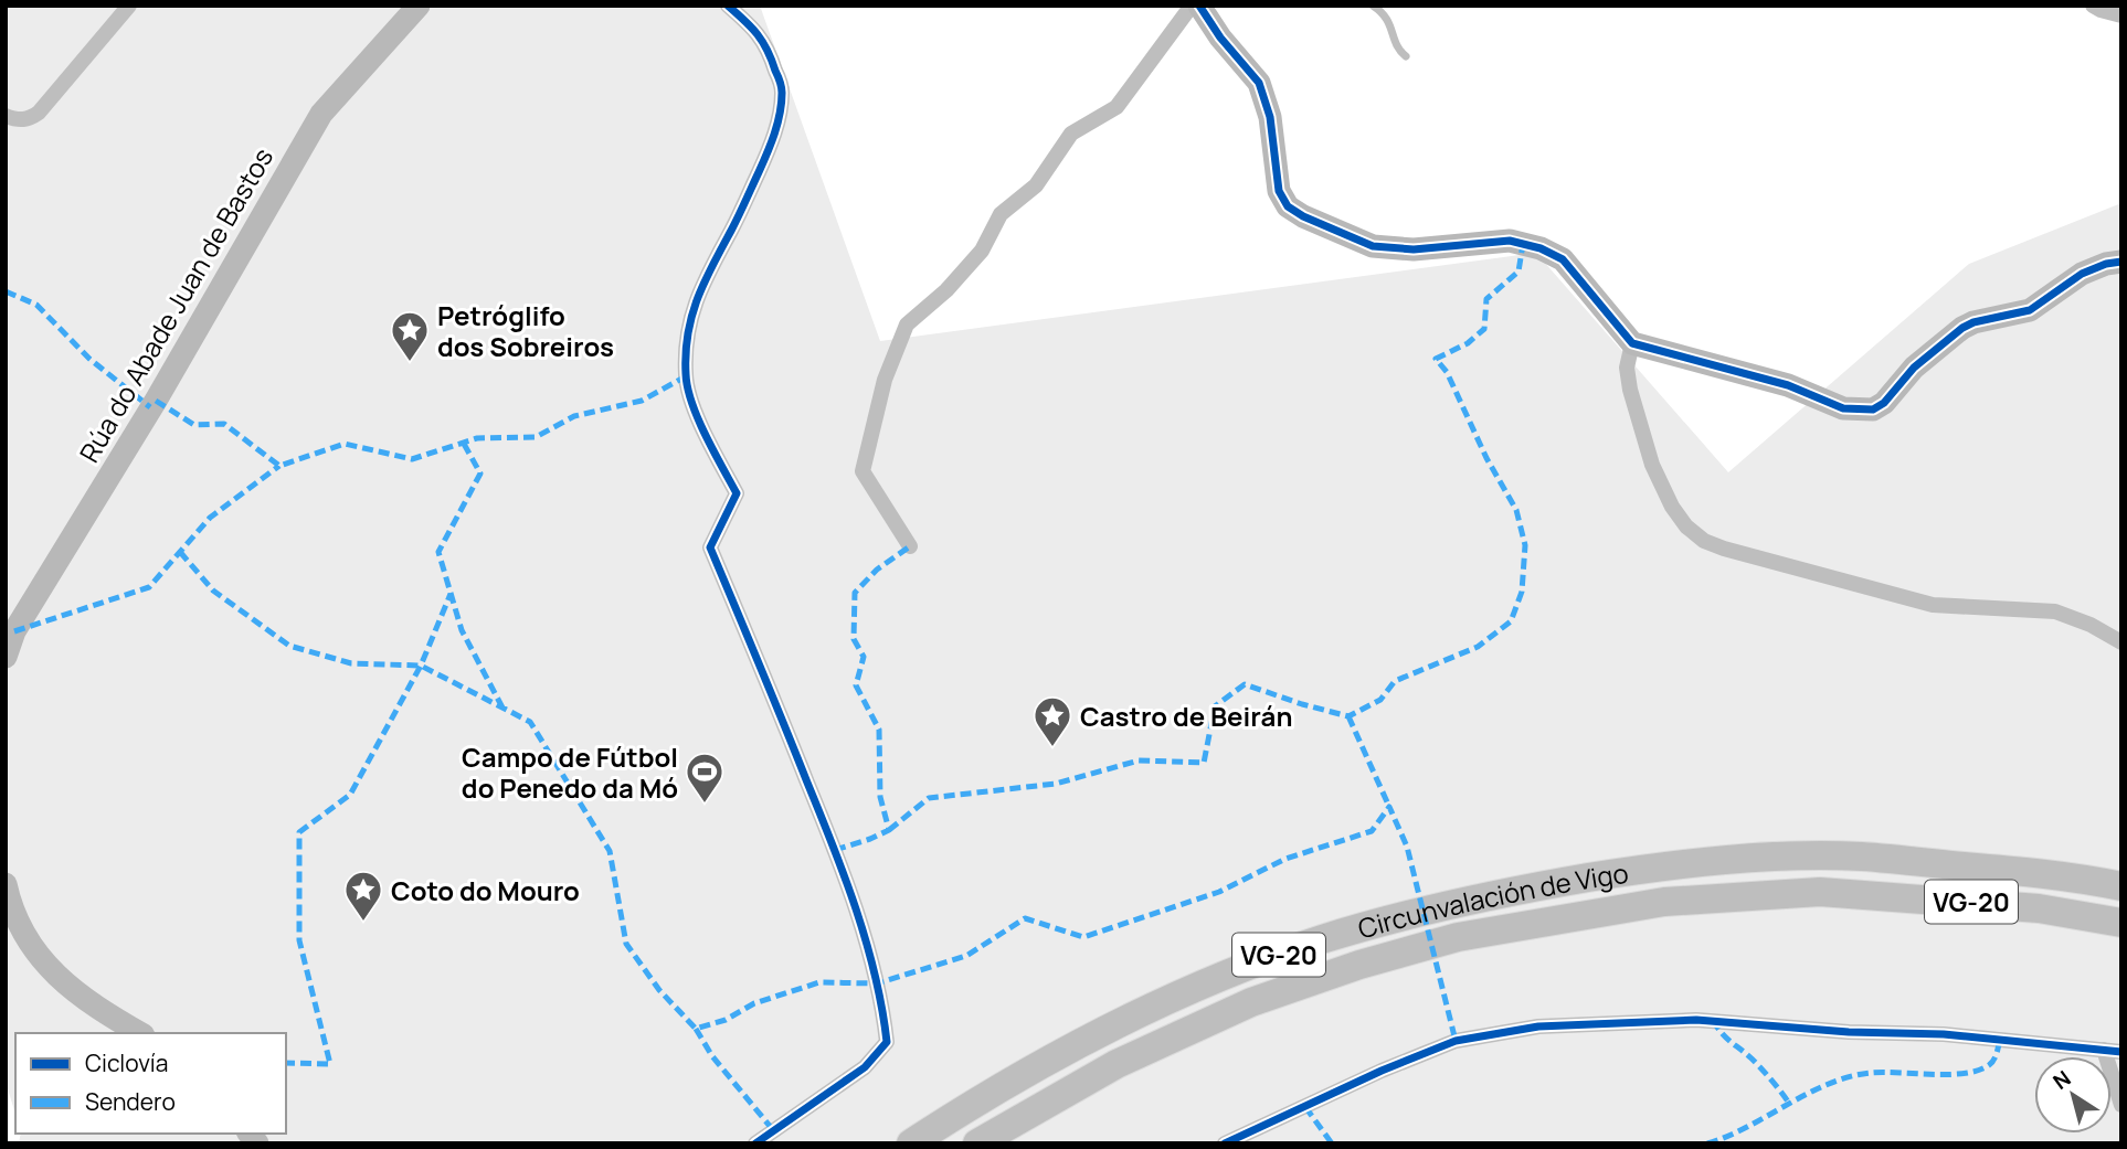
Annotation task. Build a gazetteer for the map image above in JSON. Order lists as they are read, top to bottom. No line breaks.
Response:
{"streets":{"highway":["Circunvalación de Vigo","VG-20"],"street":["Rúa do Abade Juan de Bastos"]},"places":{"place":["Petróglifo dos Sobreiros","Castro de Beirán","Coto do Mouro"],"sports":["Campo de Fútbol do Penedo da Mó"]},"legend":["Ciclovía","Sendero"],"north":"top left"}
